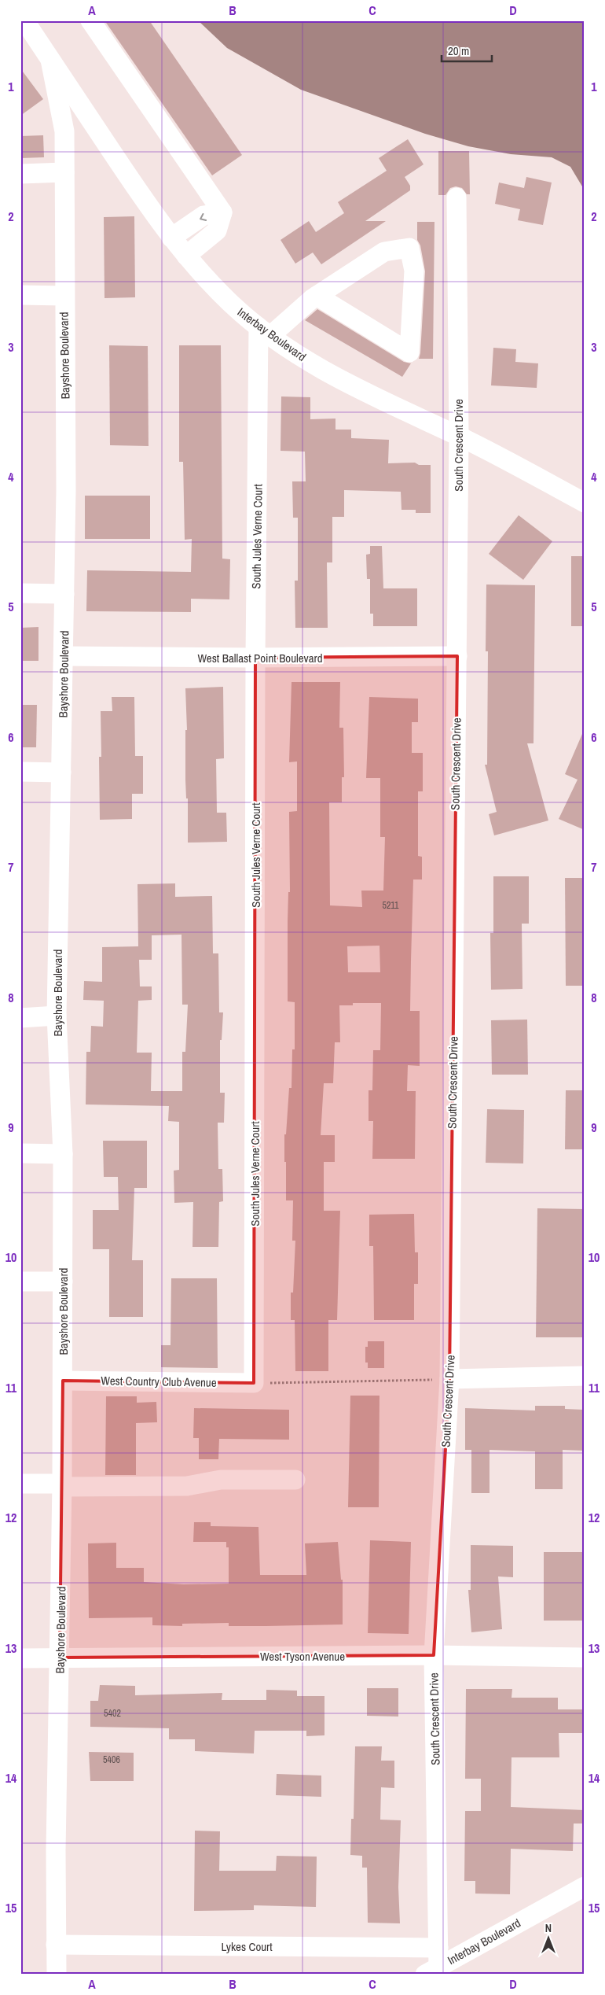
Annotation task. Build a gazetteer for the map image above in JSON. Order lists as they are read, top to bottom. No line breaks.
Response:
{"streets":{"street":["Interbay Boulevard","Bayshore Boulevard","South Crescent Drive","South Jules Verne Court","West Ballast Point Boulevard","West Country Club Avenue","West Tyson Avenue","Lykes Court"]},"crossings":[["Interbay Boulevard","Bayshore Boulevard"],["Interbay Boulevard","South Crescent Drive"],["Interbay Boulevard","South Jules Verne Court"],["Interbay Boulevard","Lykes Court"],["Bayshore Boulevard","West Ballast Point Boulevard"],["Bayshore Boulevard","West Country Club Avenue"],["Bayshore Boulevard","West Tyson Avenue"],["Bayshore Boulevard","Lykes Court"],["South Crescent Drive","West Ballast Point Boulevard"],["South Crescent Drive","West Tyson Avenue"],["South Crescent Drive","Lykes Court"],["South Jules Verne Court","West Ballast Point Boulevard"],["South Jules Verne Court","West Country Club Avenue"]],"house_numbers":["5211","5402","5406"],"scale_bar":"20 m","north":"top","grid":{"columns":["A","B","C","D"],"rows":["1","2","3","4","5","6","7","8","9","10","11","12","13","14","15"]}}
